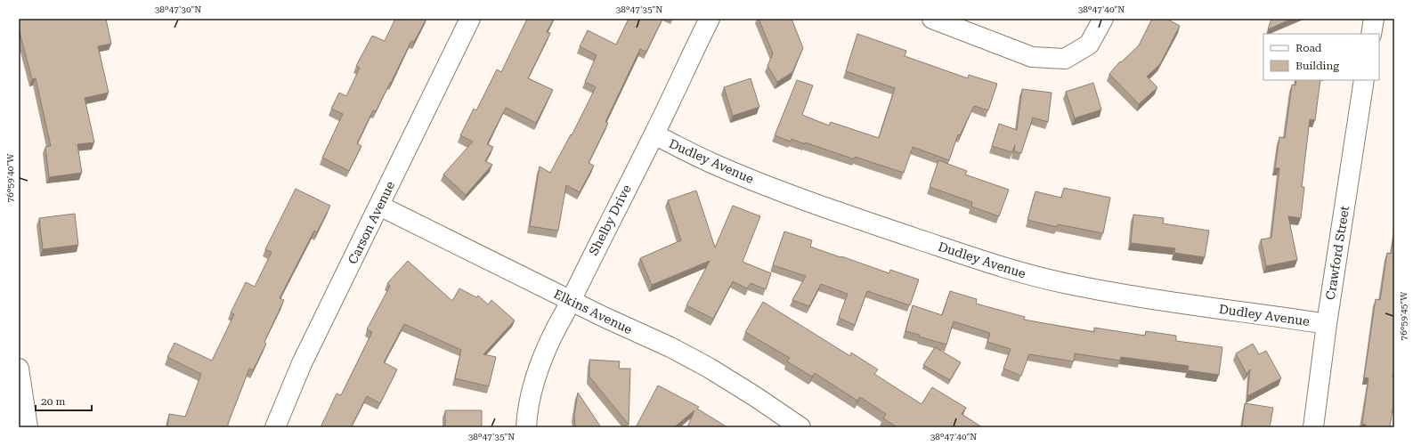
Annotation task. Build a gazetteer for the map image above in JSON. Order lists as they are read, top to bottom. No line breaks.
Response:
{"streets":{"street":["Dudley Avenue","Shelby Drive","Carson Avenue","Crawford Street","Elkins Avenue"]},"crossings":[["Dudley Avenue","Shelby Drive"],["Dudley Avenue","Crawford Street"],["Shelby Drive","Elkins Avenue"],["Carson Avenue","Elkins Avenue"]],"legend":["Road","Building"],"scale_bar":"20 m","coordinates":["38°47'30\"N","38°47'35\"N","38°47'40\"N","76°59'40\"W","76°59'45\"W"]}
